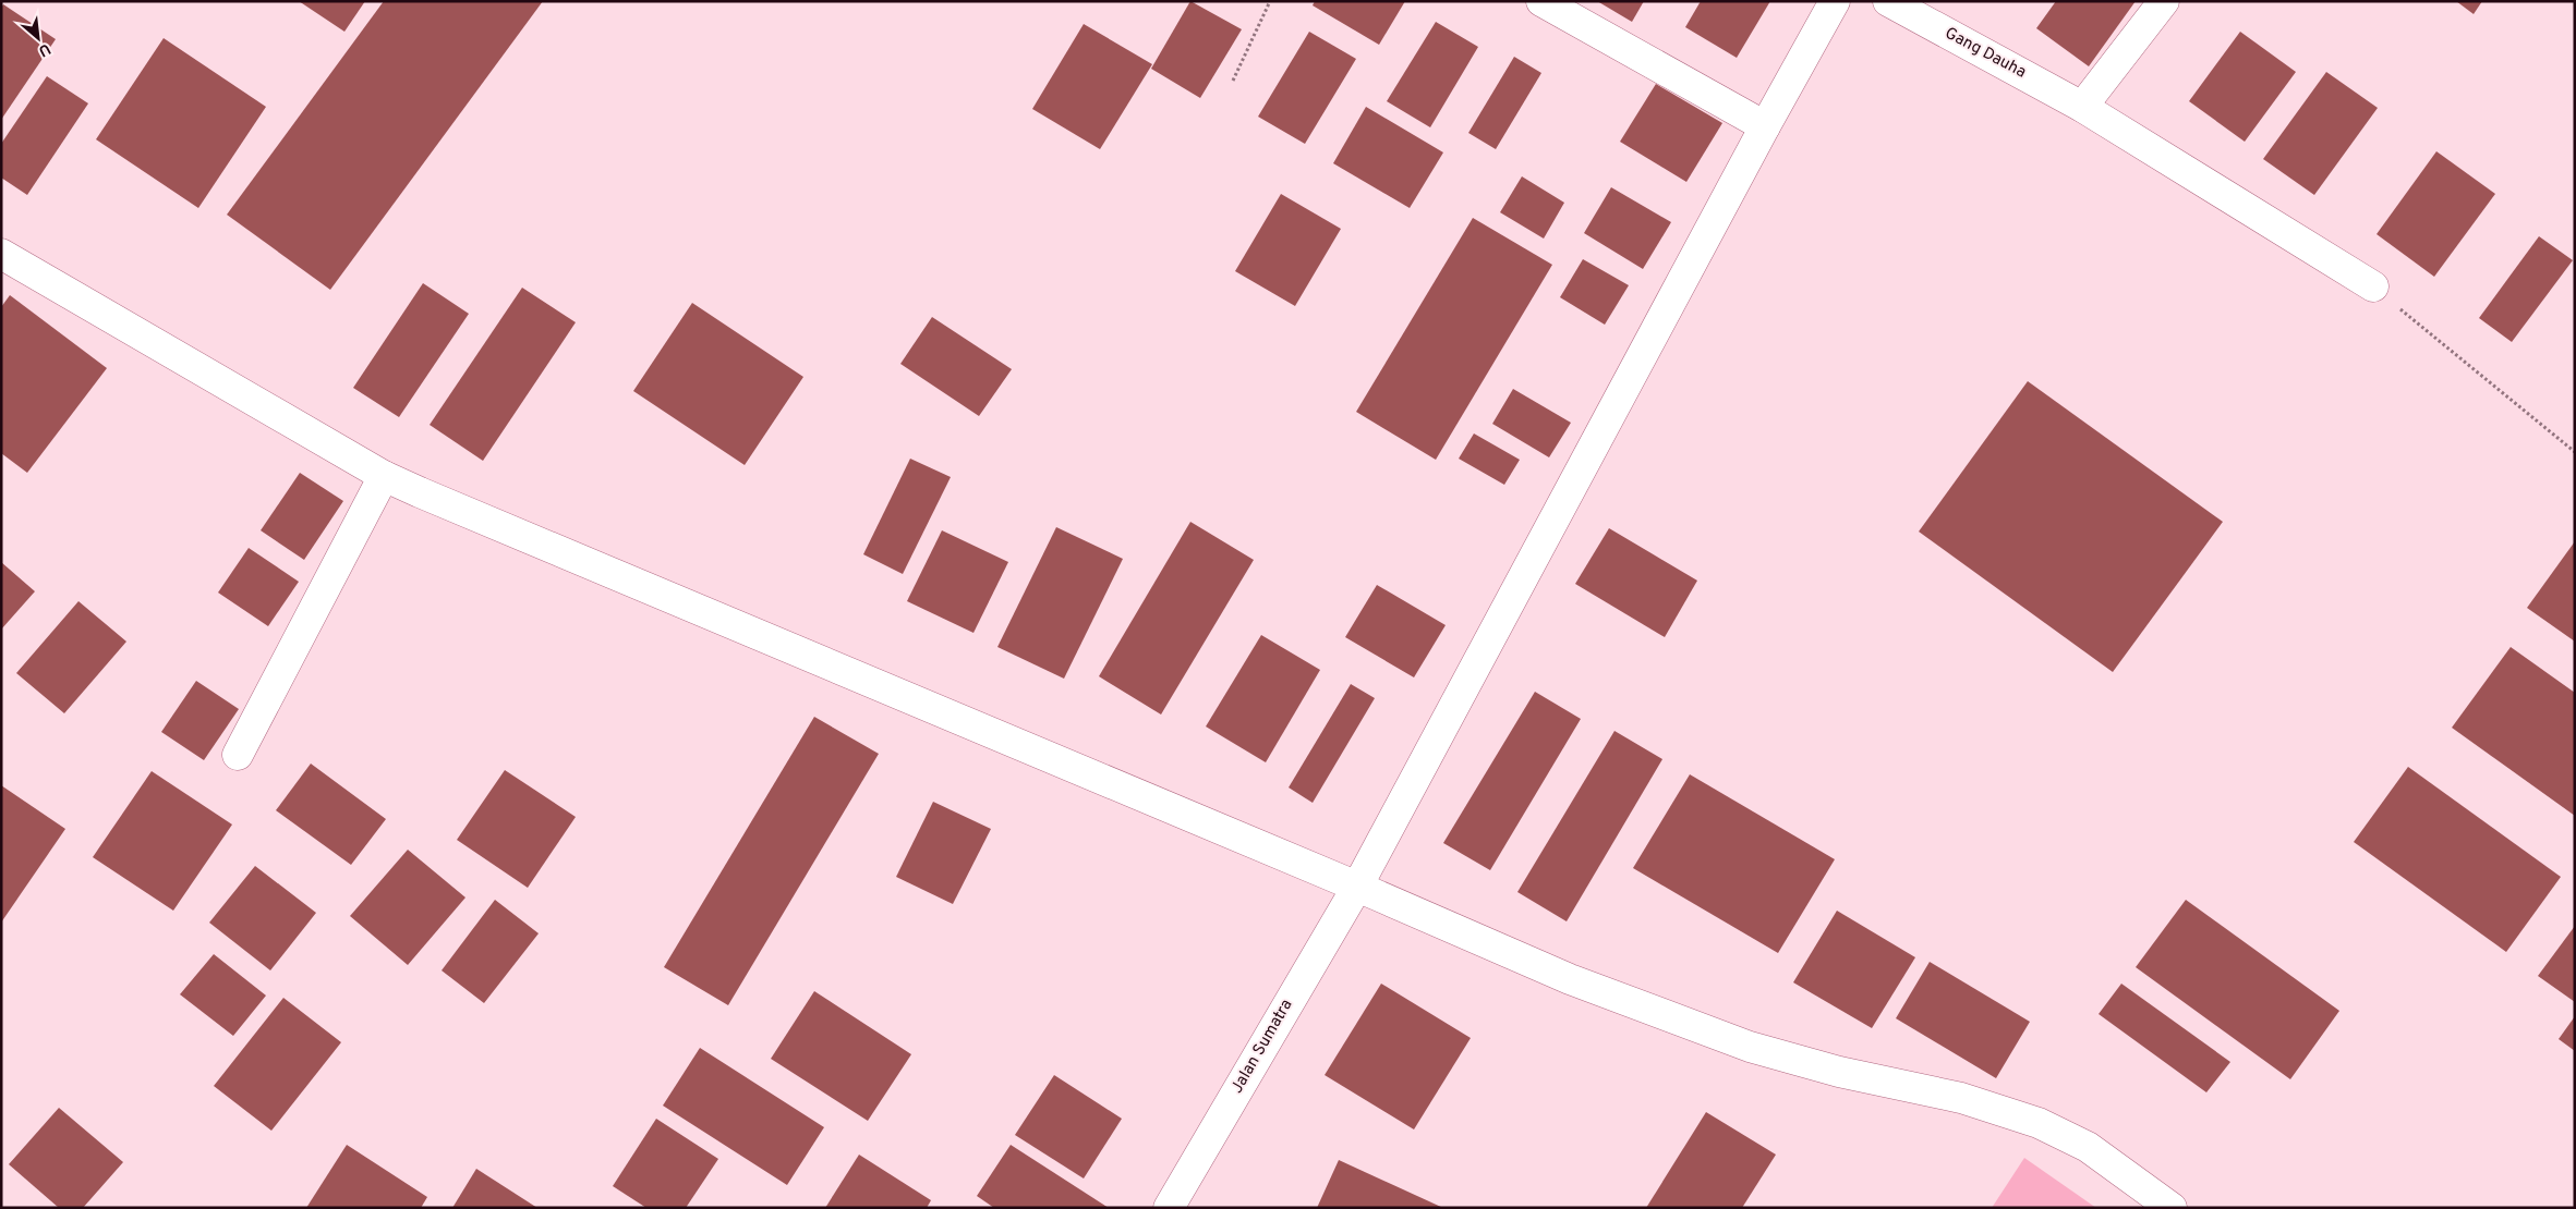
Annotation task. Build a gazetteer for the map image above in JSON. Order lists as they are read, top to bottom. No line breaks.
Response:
{"streets":{"street":["Gang Dauha","Jalan Sumatra"]},"north":"bottom right"}
